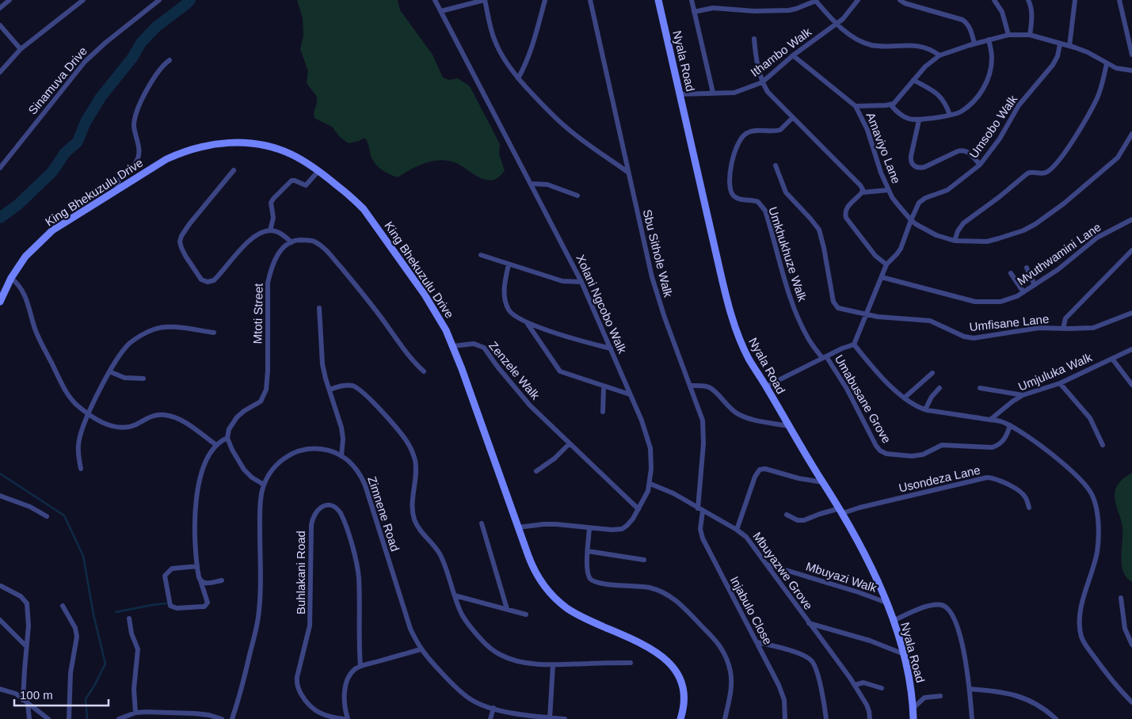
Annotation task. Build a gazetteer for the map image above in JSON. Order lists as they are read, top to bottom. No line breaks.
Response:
{"streets":{"street":["Ithambo Walk","Nyala Road","Sinamuva Drive","Umsobo Walk","Amaviyo Lane","King Bhekuzulu Drive","Sbu Sithole Walk","Umkhukhuze Walk","Mvuthwamini Lane","Xolani Ngcobo Walk","Mtoti Street","Umfisane Lane","Zenzele Walk","Umjuluka Walk","Umabusane Grove","Usondeza Lane","Zimnene Road","Mbuyazwe Grove","Buhlakani Road","Mbuyazi Walk","Injabulo Close"]},"crossings":[["Ithambo Walk","Nyala Road"],["Ithambo Walk","Amaviyo Lane"],["Nyala Road","Usondeza Lane"],["Nyala Road","Mbuyazi Walk"],["Umsobo Walk","Amaviyo Lane"],["King Bhekuzulu Drive","Xolani Ngcobo Walk"],["King Bhekuzulu Drive","Zenzele Walk"],["Sbu Sithole Walk","Mbuyazwe Grove"],["Sbu Sithole Walk","Injabulo Close"],["Umkhukhuze Walk","Umabusane Grove"],["Xolani Ngcobo Walk","Zenzele Walk"],["Xolani Ngcobo Walk","Mbuyazwe Grove"],["Mbuyazwe Grove","Mbuyazi Walk"],["Mbuyazwe Grove","Injabulo Close"]],"scale_bar":"100 m"}
